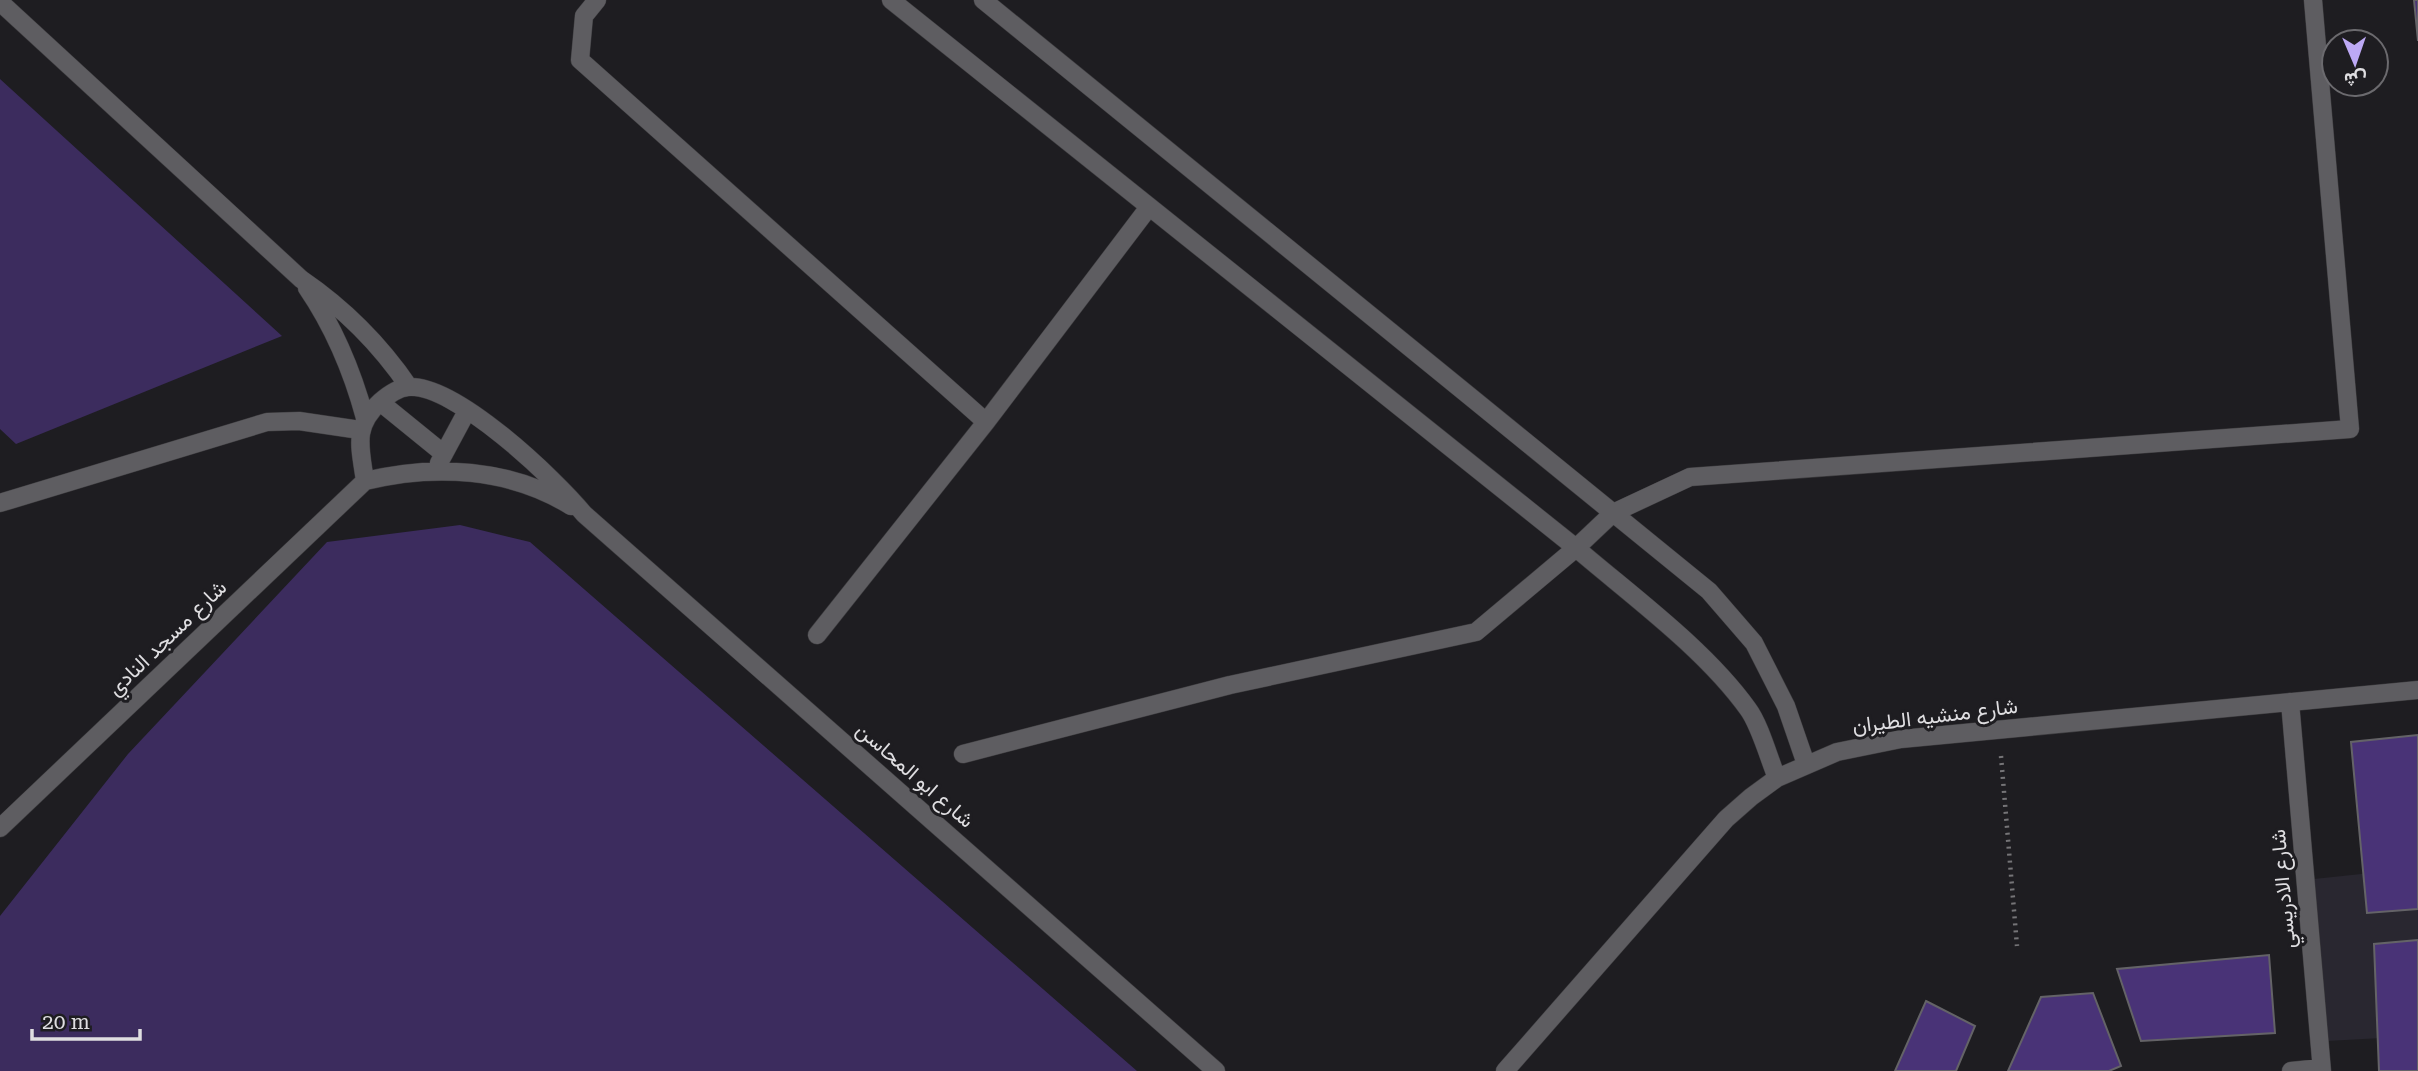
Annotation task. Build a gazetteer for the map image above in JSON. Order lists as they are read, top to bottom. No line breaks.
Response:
{"streets":{"street":["شارع مسجد النادي","شارع منشيه الطيران","شارع ابو المحاسن","شارع الادريسي"]},"crossings":[["شارع مسجد النادي","شارع ابو المحاسن"],["شارع منشيه الطيران","شارع الادريسي"]],"scale_bar":"20 m","north":"bottom"}
